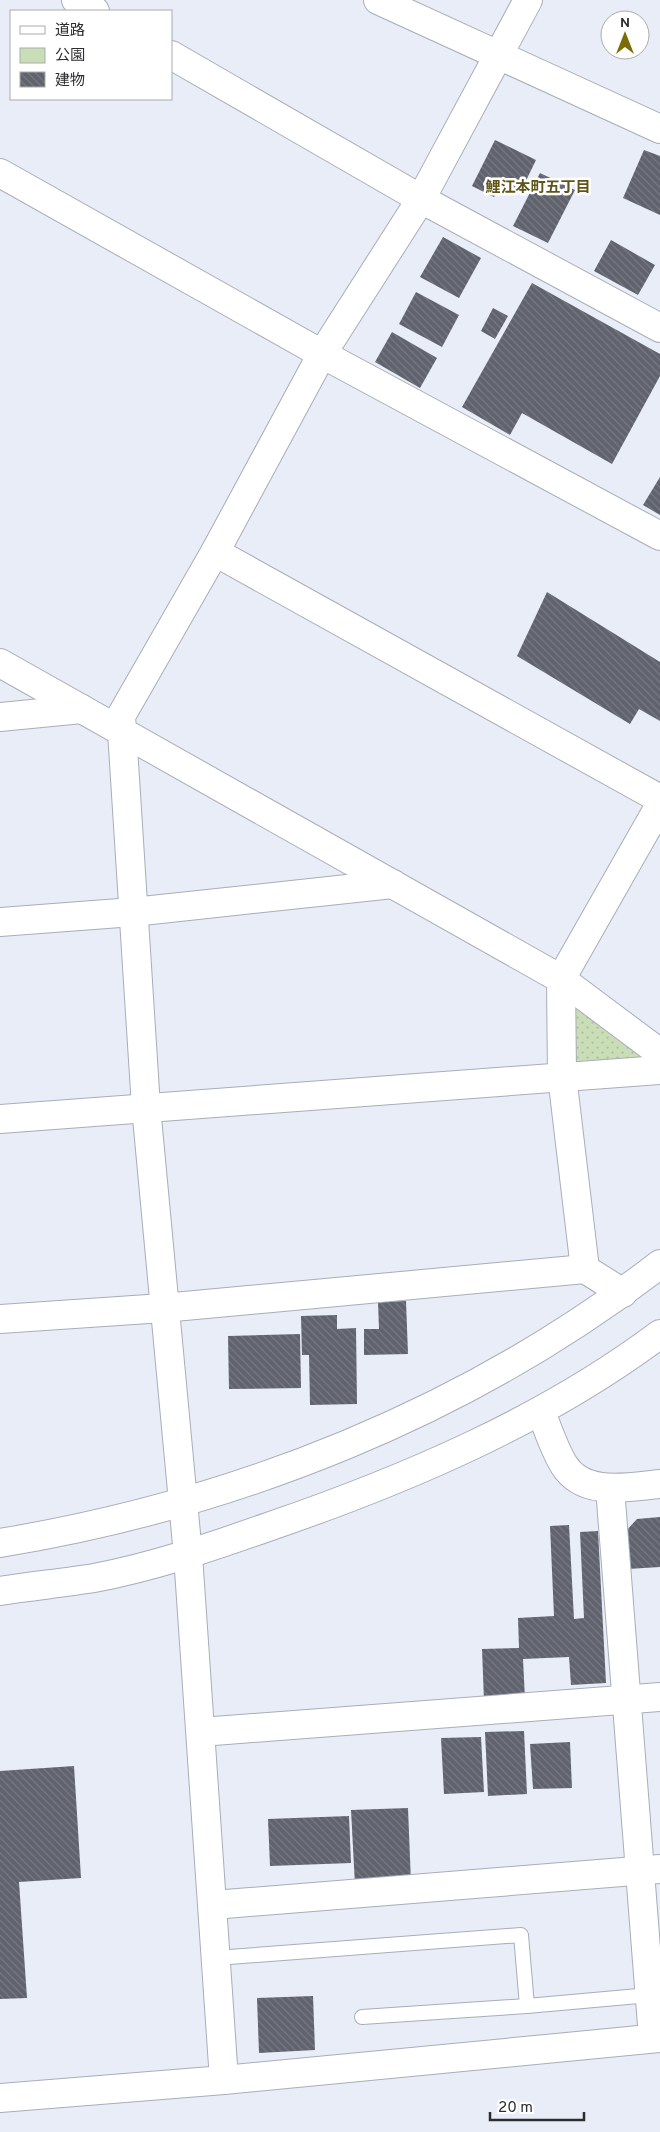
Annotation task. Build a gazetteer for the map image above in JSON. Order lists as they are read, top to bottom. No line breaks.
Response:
{"districts":["鯉江本町五丁目"],"legend":["道路","公園","建物"],"scale_bar":"20 m","north":"top"}
